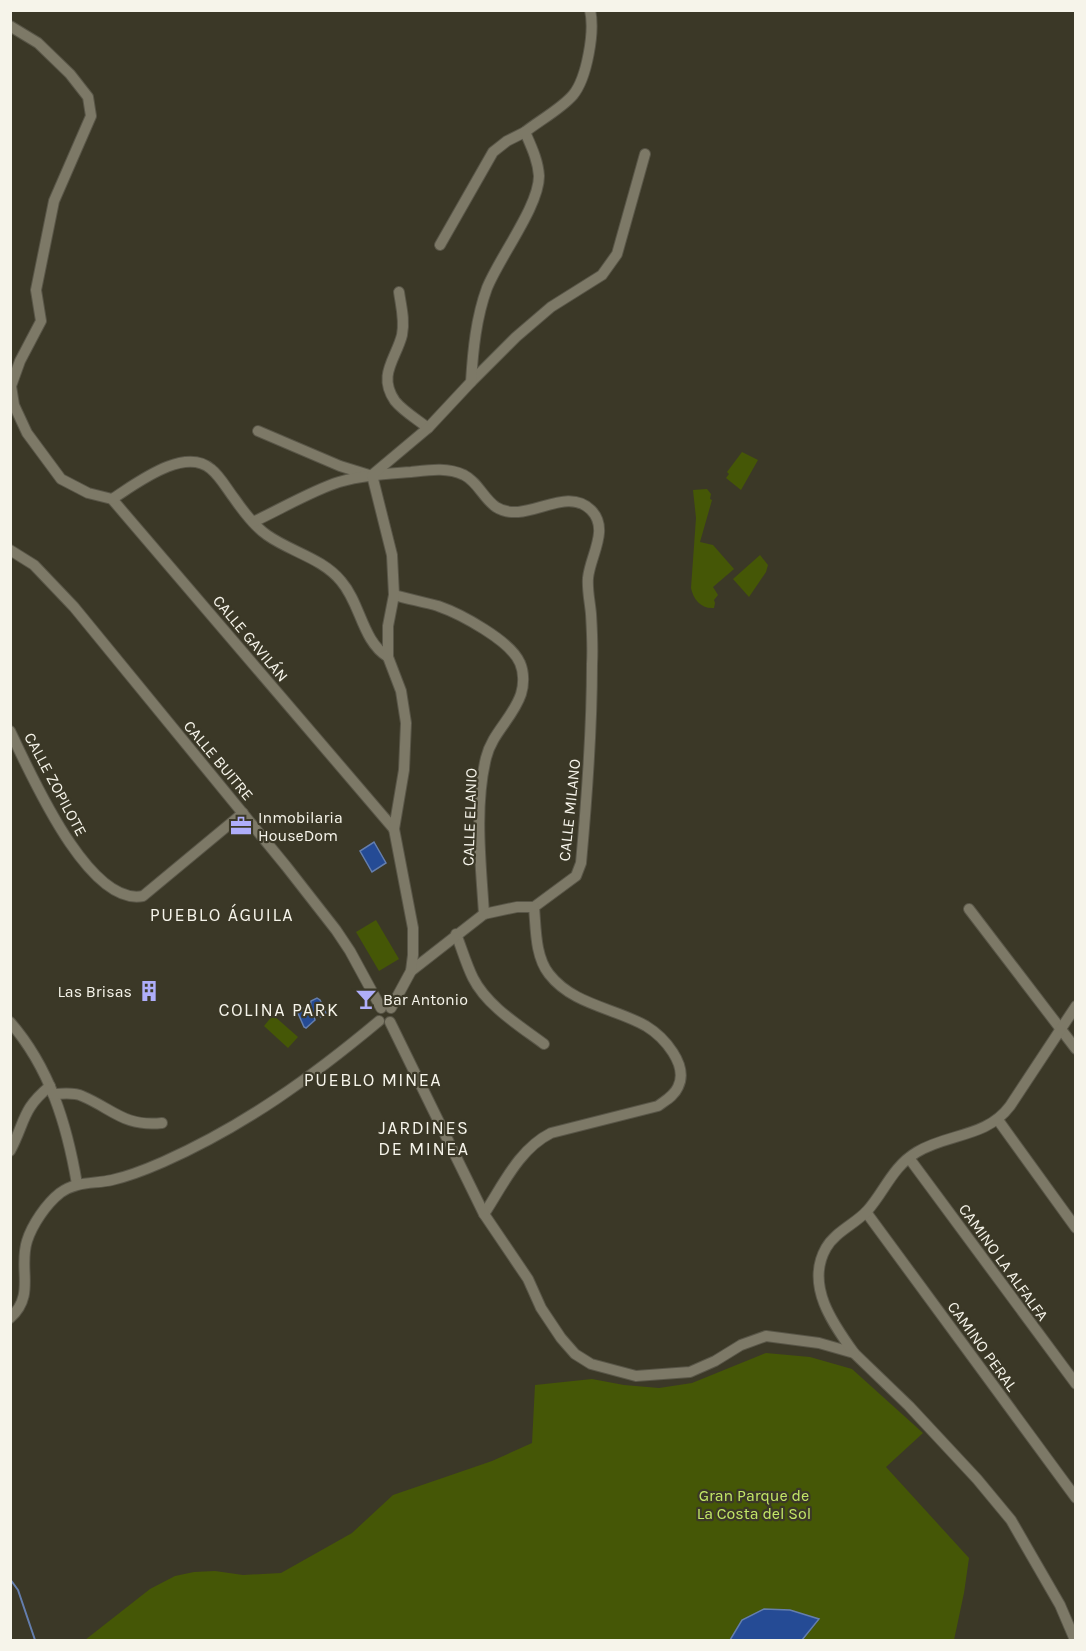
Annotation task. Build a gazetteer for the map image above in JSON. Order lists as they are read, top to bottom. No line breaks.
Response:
{"streets":{"street":["CALLE GAVILÁN","CALLE BUITRE","CALLE ZOPILOTE","CALLE MILANO","CALLE ELANIO","CAMINO LA ALFALFA","CAMINO PERAL"]},"crossings":[["CALLE BUITRE","CALLE ZOPILOTE"]],"districts":["PUEBLO ÁGUILA","COLINA PARK","PUEBLO MINEA","JARDINES DE MINEA"],"parks":["Gran Parque de La Costa del Sol"],"places":{"office":["Inmobilaria HouseDom"],"building":["Las Brisas"],"bar":["Bar Antonio"]}}
